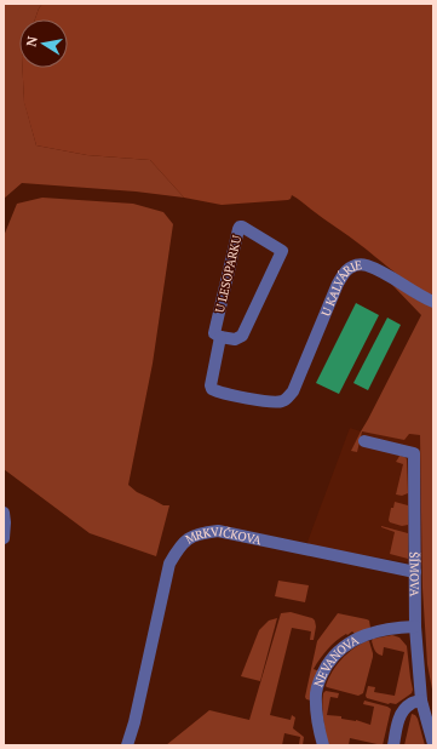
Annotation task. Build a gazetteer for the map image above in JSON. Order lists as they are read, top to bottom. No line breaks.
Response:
{"streets":{"street":["U LESOPARKU","U KALVÁRIE","MRKVIČKOVA","ŠÍMOVA","NEVANOVA"]},"crossings":[["U LESOPARKU","U KALVÁRIE"],["MRKVIČKOVA","ŠÍMOVA"],["ŠÍMOVA","NEVANOVA"]],"north":"left"}
